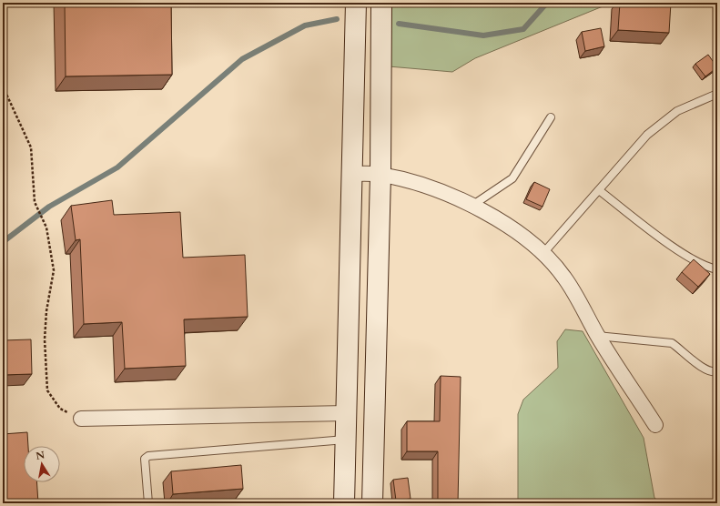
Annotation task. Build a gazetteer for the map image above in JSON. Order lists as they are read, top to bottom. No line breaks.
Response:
{"north":"top"}
